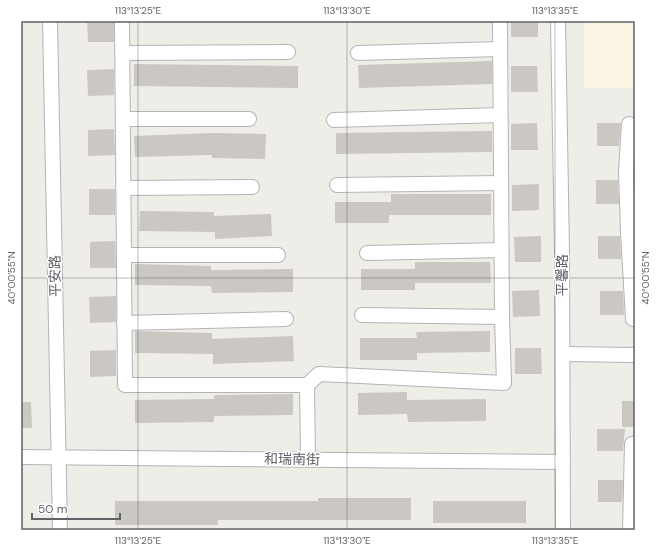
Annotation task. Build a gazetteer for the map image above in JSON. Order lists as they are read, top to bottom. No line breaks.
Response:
{"streets":{"street":["平馨路","平安路","和瑞南街"]},"crossings":[["平馨路","和瑞南街"],["平安路","和瑞南街"]],"scale_bar":"50 m","coordinates":["113°13'25\"E","113°13'30\"E","113°13'35\"E","40°00'55\"N"]}
